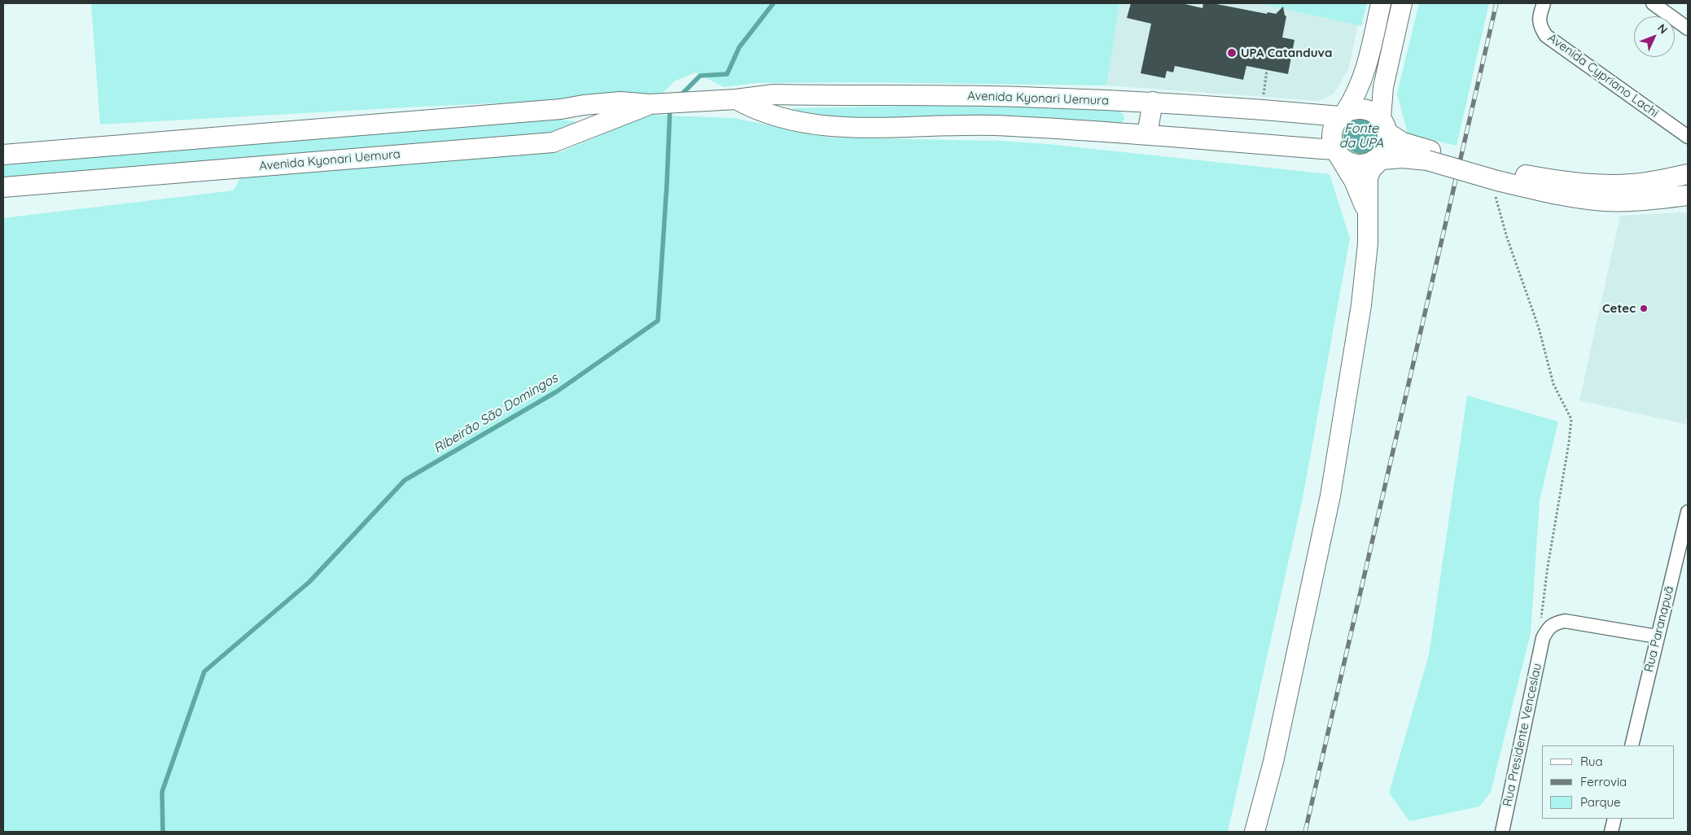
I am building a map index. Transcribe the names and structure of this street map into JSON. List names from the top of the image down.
{
  "streets": {
    "street": [
      "Avenida Cypriano Lachi",
      "Avenida Kyonari Uemura",
      "Rua Paranapuã",
      "Rua Presidente Venceslau"
    ]
  },
  "water": ["Fonte da UPA", "Ribeirão São Domingos"],
  "places": ["UPA Catanduva", "Cetec"],
  "legend": ["Rua", "Ferrovia", "Parque"],
  "north": "top right"
}
